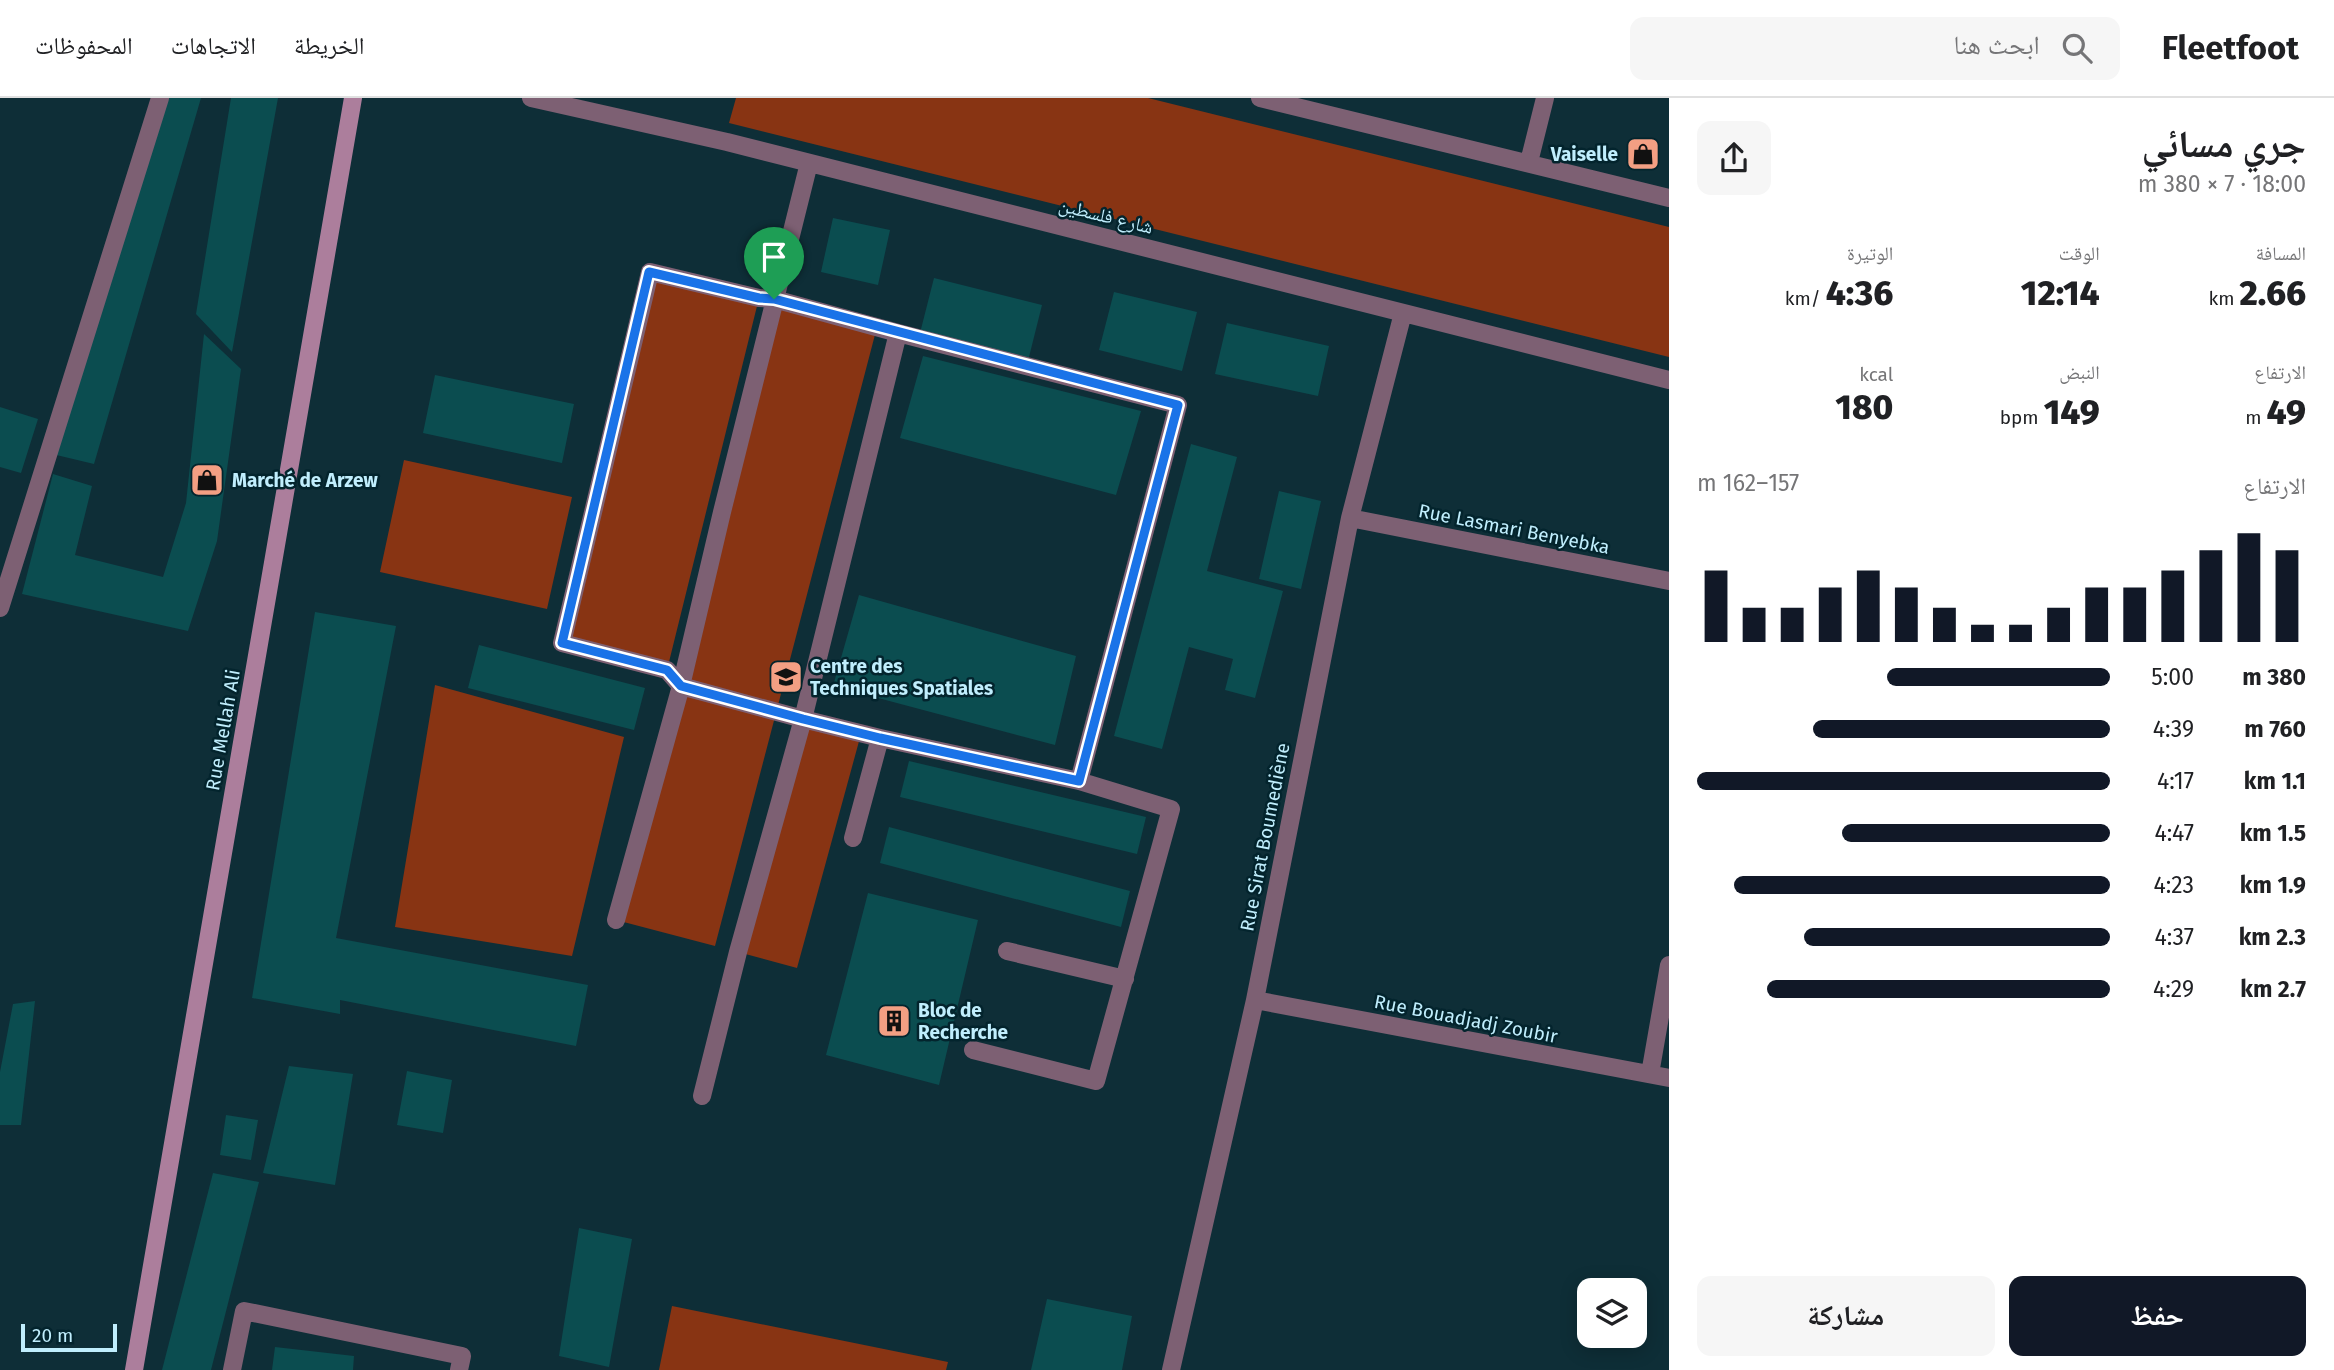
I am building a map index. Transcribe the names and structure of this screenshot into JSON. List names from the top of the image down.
{
  "streets": {
    "main road": ["Rue Mellah Ali"],
    "street": [
      "شارع فلسطين",
      "Rue Lasmari Benyebka",
      "Rue Sirat Boumediène",
      "Rue Bouadjadj Zoubir"
    ]
  },
  "crossings": [
    ["شارع فلسطين", "Rue Sirat Boumediène"],
    ["Rue Lasmari Benyebka", "Rue Sirat Boumediène"],
    ["Rue Sirat Boumediène", "Rue Bouadjadj Zoubir"]
  ],
  "places": {
    "shop": ["Vaiselle", "Marché de Arzew"],
    "school or university": ["Centre des Techniques Spatiales"],
    "building": ["Bloc de Recherche"]
  },
  "scale_bar": "20 m",
  "page": {
    "header": "Fleetfoot",
    "search": "ابحث هنا",
    "nav": ["الخريطة", "الاتجاهات", "المحفوظات"],
    "heading": ["جري مسائي", "18:00 · 7 × 380 m"],
    "stats": [
      ["المسافة", "2.66 km"],
      ["الوقت", "12:14"],
      ["الوتيرة", "4:36 /km"],
      ["الارتفاع", "49 m"],
      ["النبض", "149 bpm"],
      ["kcal", "180"]
    ],
    "chart": ["الارتفاع", "157–162 m"],
    "list": [
      {
        "name": "380 m",
        "note": "5:00"
      },
      {
        "name": "760 m",
        "note": "4:39"
      },
      {
        "name": "1.1 km",
        "note": "4:17"
      },
      {
        "name": "1.5 km",
        "note": "4:47"
      },
      {
        "name": "1.9 km",
        "note": "4:23"
      },
      {
        "name": "2.3 km",
        "note": "4:37"
      },
      {
        "name": "2.7 km",
        "note": "4:29"
      }
    ],
    "buttons": ["حفظ", "مشاركة"],
    "scale": "20 m"
  }
}
